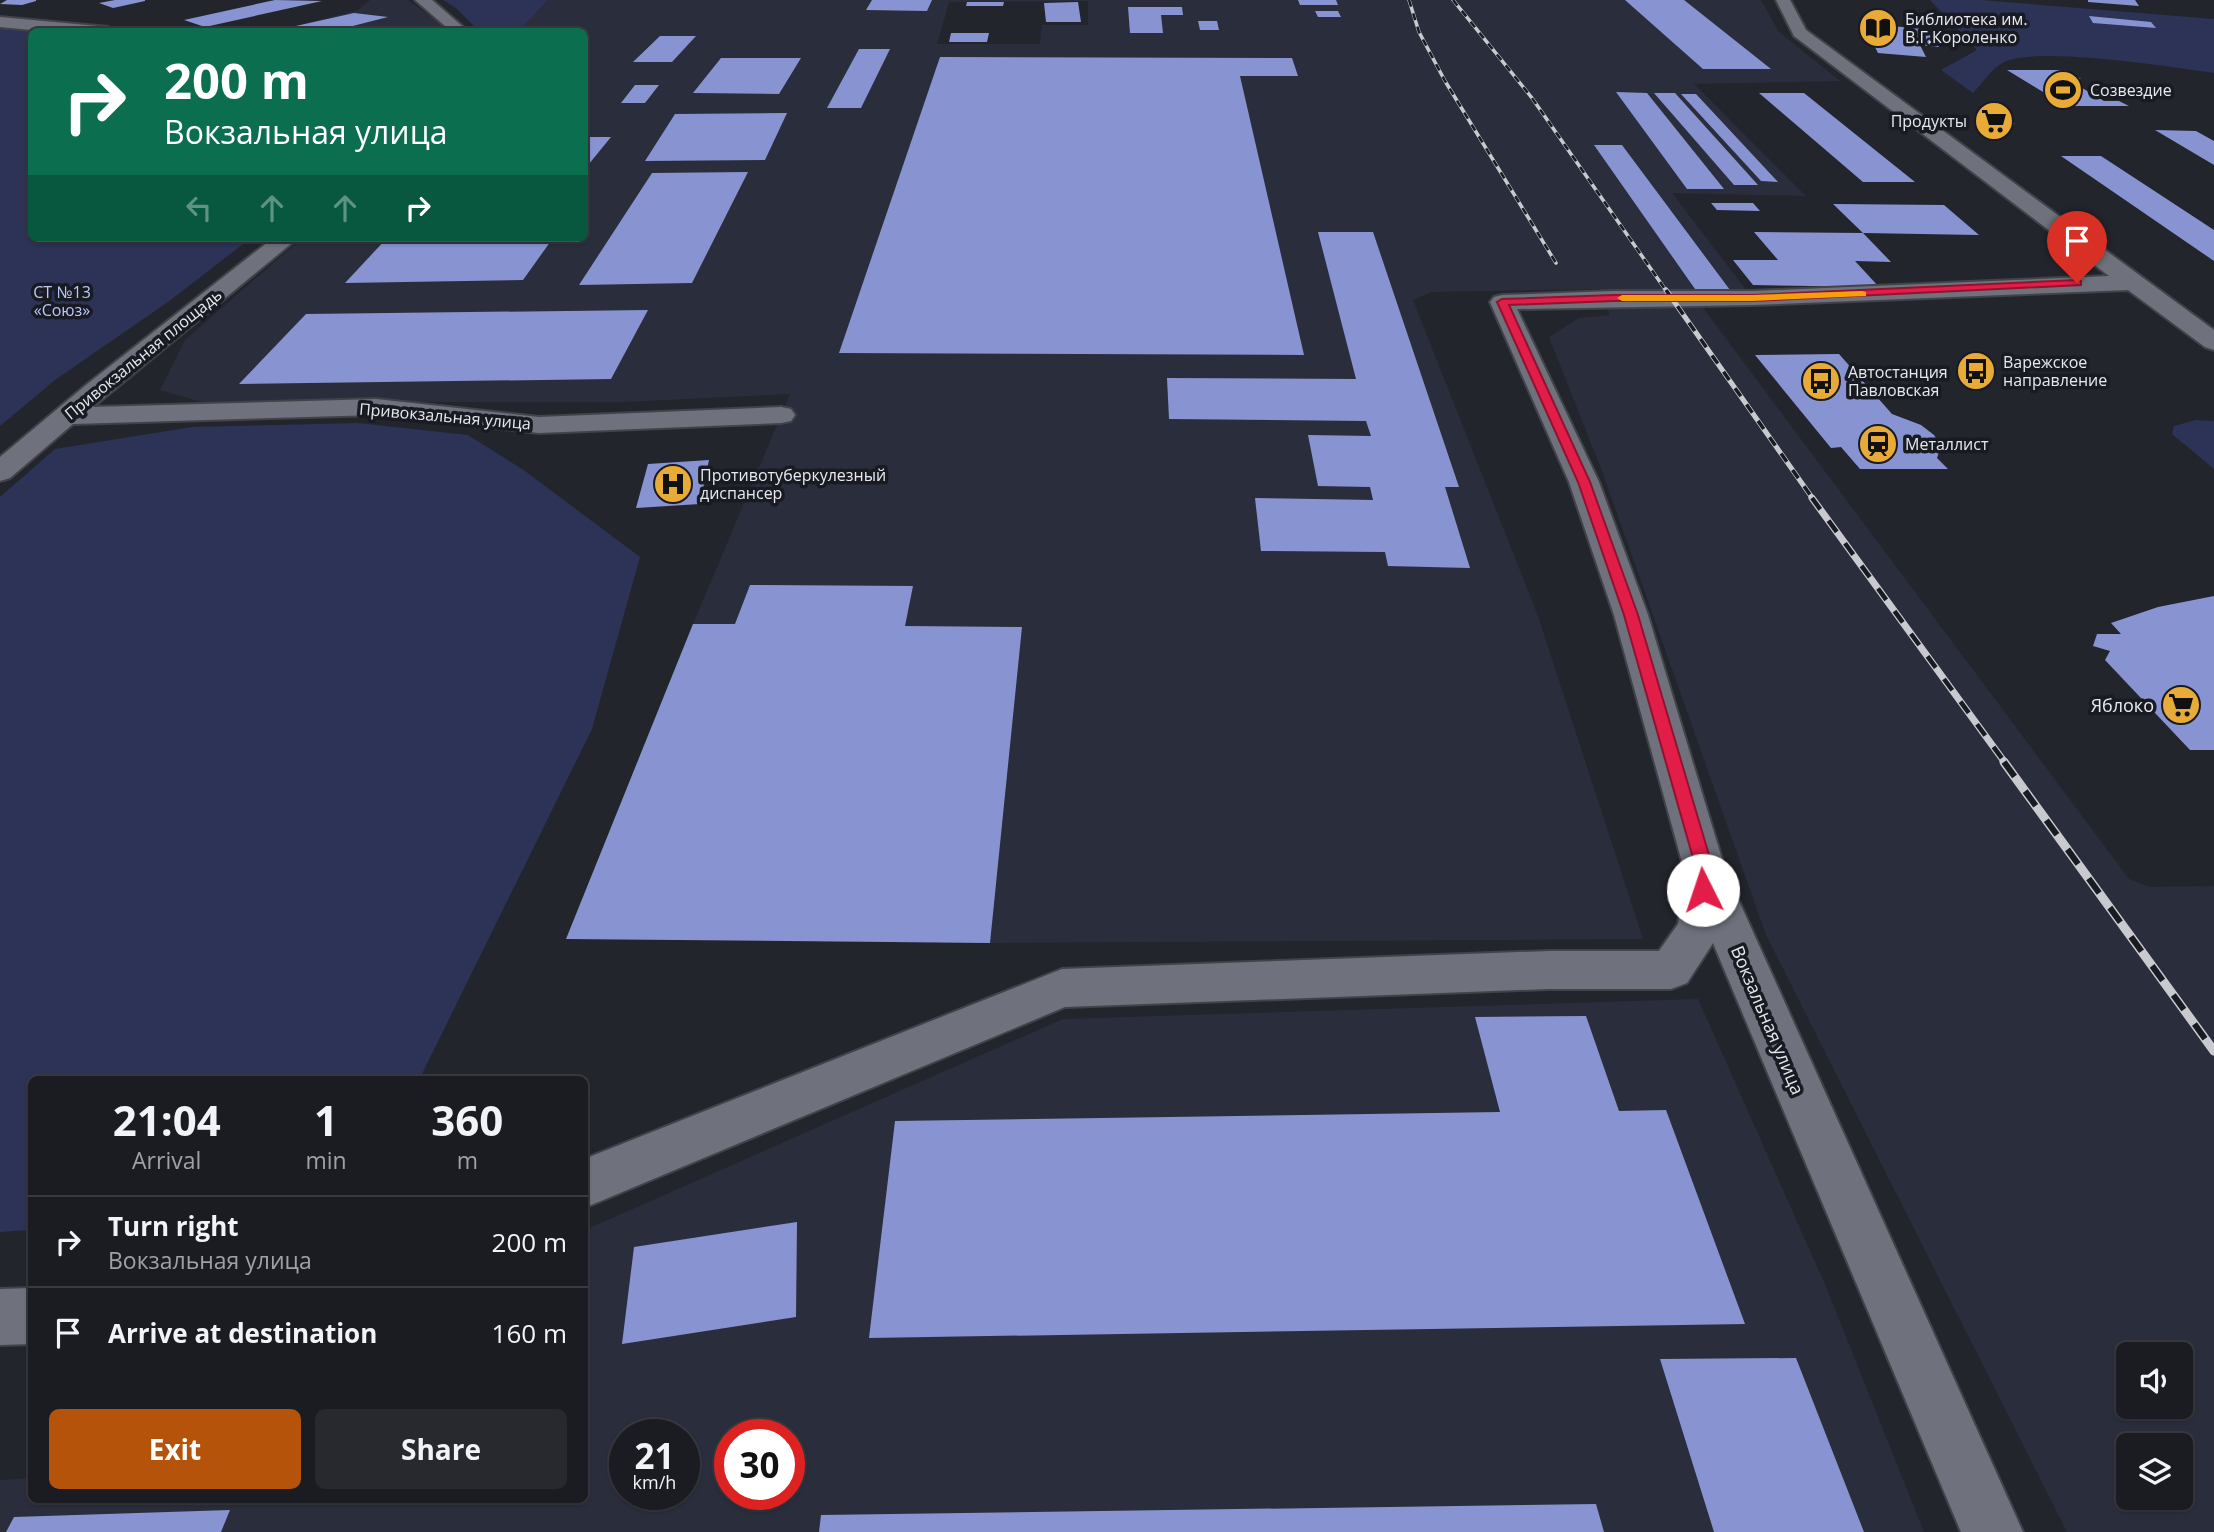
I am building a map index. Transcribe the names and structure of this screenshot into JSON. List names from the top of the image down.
{
  "streets": {
    "street": ["Привокзальная площадь", "Привокзальная улица", "Вокзальная улица"]
  },
  "crossings": [
    ["Привокзальная площадь", "Привокзальная улица"]
  ],
  "parks": ["СТ №13 «Союз»"],
  "places": {
    "library": ["Библиотека им. В.Г.Короленко"],
    "sports": ["Созвездие"],
    "supermarket": ["Продукты", "Яблоко"],
    "bus stop": ["Варежское направление", "Автостанция Павловская"],
    "station": ["Металлист"],
    "hospital": ["Противотуберкулезный диспансер"]
  },
  "page": {
    "turn": ["200 m", "Вокзальная улица"],
    "eta": [
      "21:04",
      "Arrival",
      "1",
      "min",
      "360",
      "m"
    ],
    "list": [
      {
        "name": "Turn right",
        "note": "Вокзальная улица",
        "value": "200 m"
      },
      {
        "name": "Arrive at destination",
        "value": "160 m"
      }
    ],
    "buttons": ["Exit", "Share"],
    "speed": "21 km/h",
    "limit": "30"
  }
}
